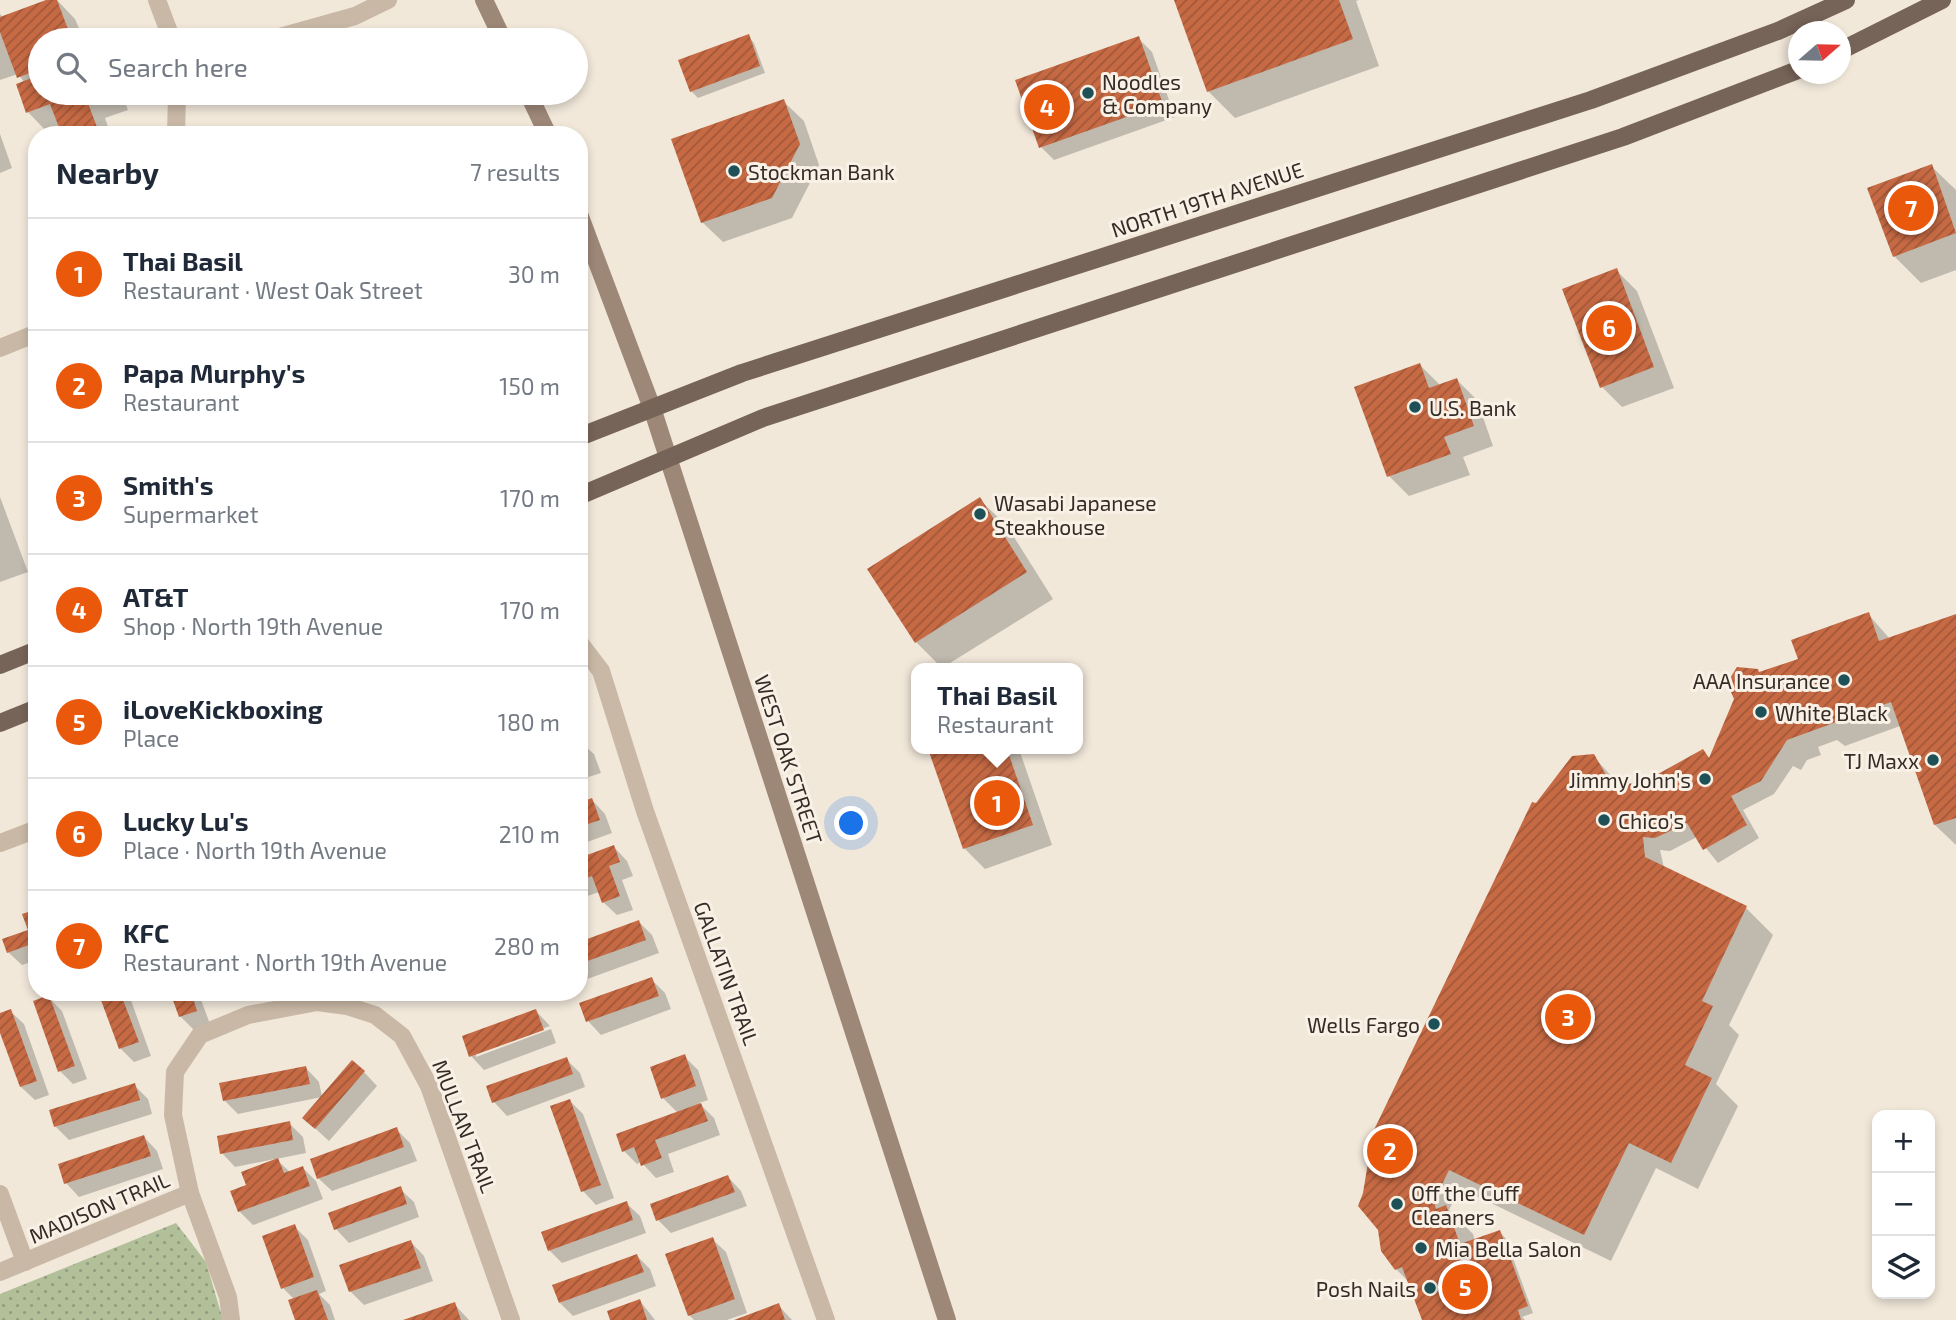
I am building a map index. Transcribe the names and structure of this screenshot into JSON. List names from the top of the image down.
{
  "streets": {
    "main road": ["NORTH 19TH AVENUE", "WEST OAK STREET"],
    "street": ["GALLATIN TRAIL", "MULLAN TRAIL", "MADISON TRAIL"]
  },
  "crossings": [
    ["NORTH 19TH AVENUE", "WEST OAK STREET"],
    ["MULLAN TRAIL", "MADISON TRAIL"]
  ],
  "places": [
    "Noodles & Company",
    "Stockman Bank",
    "U.S. Bank",
    "Wasabi Japanese Steakhouse",
    "AAA Insurance",
    "White Black",
    "TJ Maxx",
    "Jimmy John's",
    "Chico's",
    "Wells Fargo",
    "Off the Cuff Cleaners",
    "Mia Bella Salon",
    "Posh Nails"
  ],
  "north": "right",
  "page": {
    "search": "Search here",
    "pins": [
      "4",
      "7",
      "6",
      "1",
      "3",
      "2",
      "5"
    ],
    "heading": ["Nearby", "7 results"],
    "list": [
      {
        "mark": "1",
        "name": "Thai Basil",
        "note": "Restaurant · West Oak Street",
        "value": "30 m"
      },
      {
        "mark": "2",
        "name": "Papa Murphy's",
        "note": "Restaurant",
        "value": "150 m"
      },
      {
        "mark": "3",
        "name": "Smith's",
        "note": "Supermarket",
        "value": "170 m"
      },
      {
        "mark": "4",
        "name": "AT&T",
        "note": "Shop · North 19th Avenue",
        "value": "170 m"
      },
      {
        "mark": "5",
        "name": "iLoveKickboxing",
        "note": "Place",
        "value": "180 m"
      },
      {
        "mark": "6",
        "name": "Lucky Lu's",
        "note": "Place · North 19th Avenue",
        "value": "210 m"
      },
      {
        "mark": "7",
        "name": "KFC",
        "note": "Restaurant · North 19th Avenue",
        "value": "280 m"
      }
    ],
    "popup": ["Thai Basil", "Restaurant"],
    "map_buttons": ["+", "−"]
  }
}
